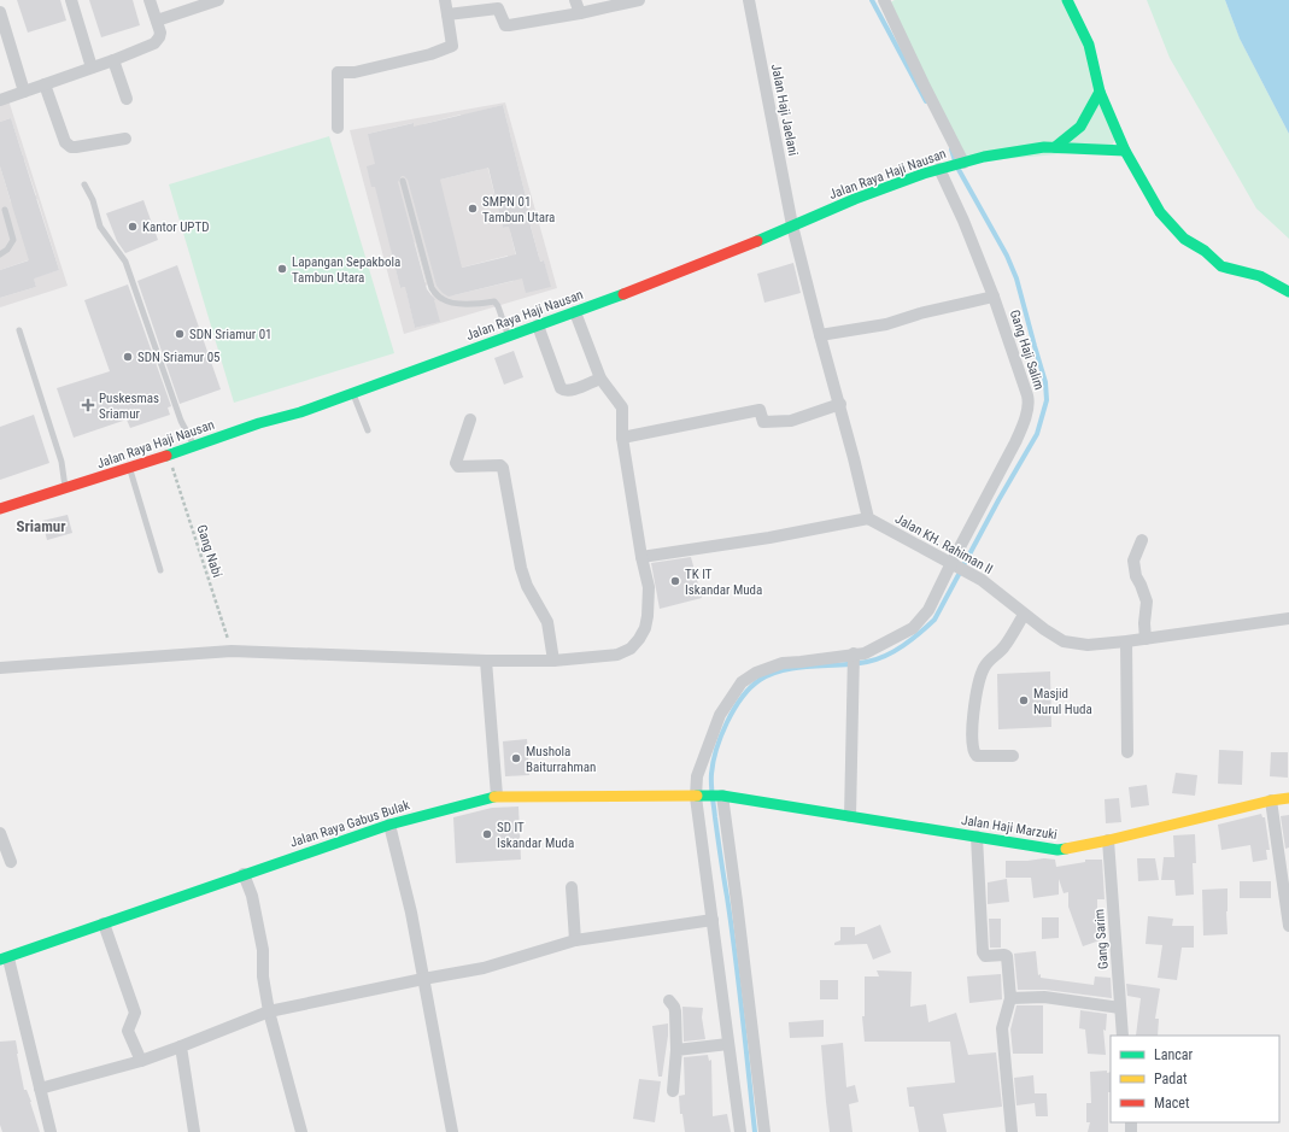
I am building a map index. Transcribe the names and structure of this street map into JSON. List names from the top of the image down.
{
  "streets": {
    "street": [
      "Jalan Haji Jaelani",
      "Jalan Raya Haji Nausan",
      "Gang Haji Salim",
      "Jalan KH. Rahiman II",
      "Jalan Raya Gabus Bulak",
      "Jalan Haji Marzuki",
      "Gang Sarim"
    ],
    "path": ["Gang Nabi"]
  },
  "crossings": [
    ["Jalan Haji Jaelani", "Jalan Raya Haji Nausan"],
    ["Jalan Raya Haji Nausan", "Gang Haji Salim"],
    ["Jalan Raya Haji Nausan", "Gang Nabi"],
    ["Gang Haji Salim", "Jalan KH. Rahiman II"],
    ["Gang Haji Salim", "Jalan Raya Gabus Bulak"],
    ["Jalan Raya Gabus Bulak", "Jalan Haji Marzuki"],
    ["Jalan Haji Marzuki", "Gang Sarim"]
  ],
  "districts": ["Sriamur"],
  "places": {
    "other": [
      "SMPN 01 Tambun Utara",
      "Kantor UPTD",
      "Lapangan Sepakbola Tambun Utara",
      "SDN Sriamur 01",
      "SDN Sriamur 05",
      "TK IT Iskandar Muda",
      "Masjid Nurul Huda",
      "Mushola Baiturrahman",
      "SD IT Iskandar Muda"
    ],
    "health": ["Puskesmas Sriamur"]
  },
  "legend": ["Lancar", "Padat", "Macet"]
}
